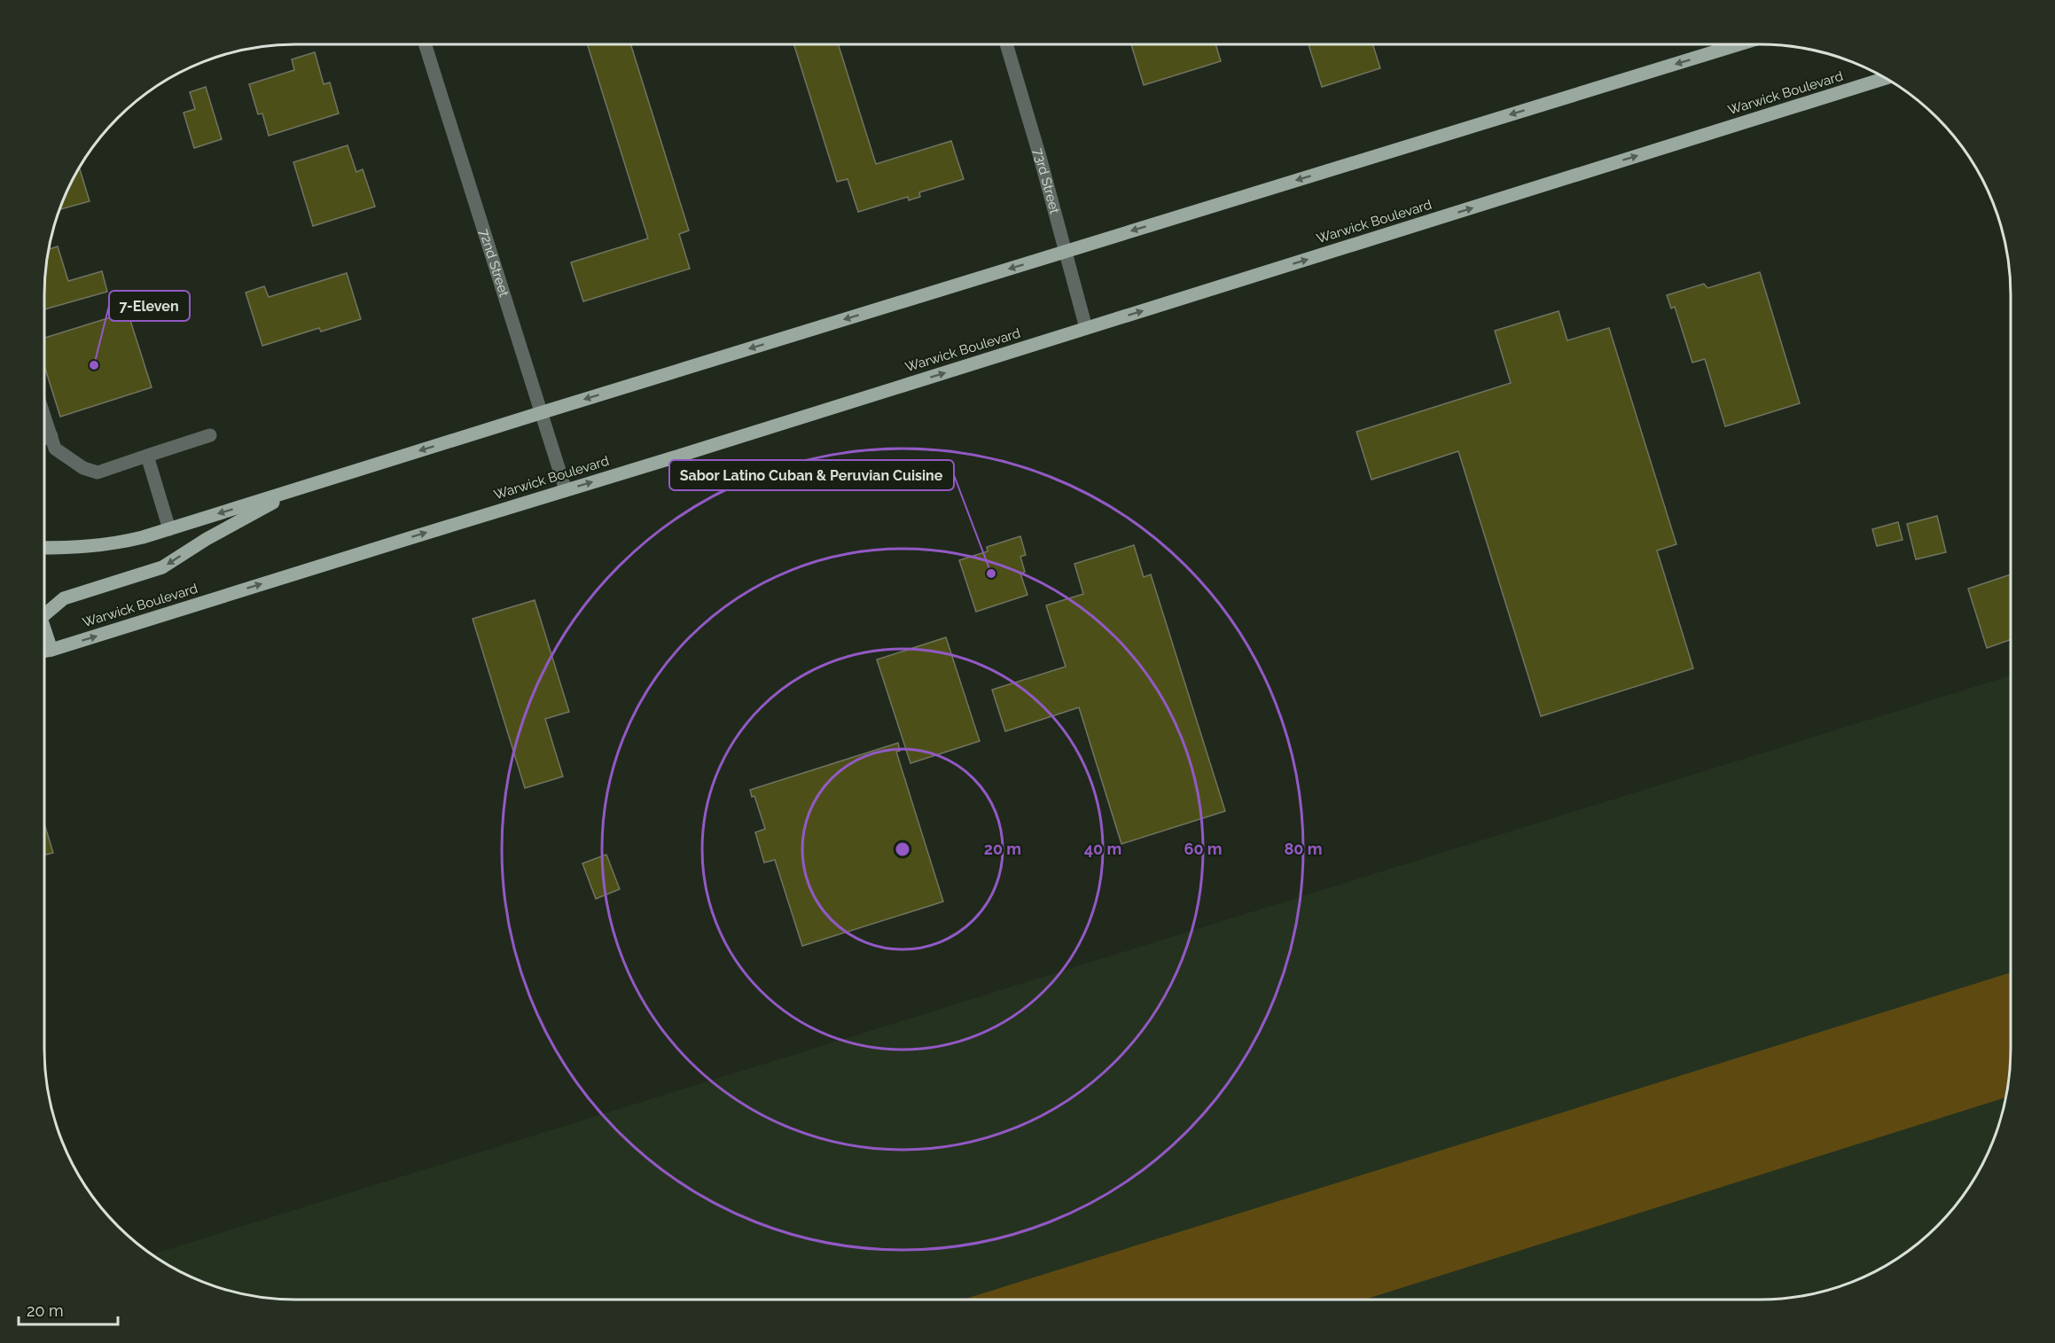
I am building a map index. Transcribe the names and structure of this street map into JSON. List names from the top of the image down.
{
  "streets": {
    "main road": ["Warwick Boulevard"],
    "street": ["73rd Street", "72nd Street"]
  },
  "crossings": [
    ["Warwick Boulevard", "73rd Street"],
    ["Warwick Boulevard", "72nd Street"]
  ],
  "places": ["7-Eleven", "Sabor Latino Cuban & Peruvian Cuisine"],
  "scale_bar": "20 m",
  "rings": [
    "20 m",
    "40 m",
    "60 m",
    "80 m"
  ]
}
